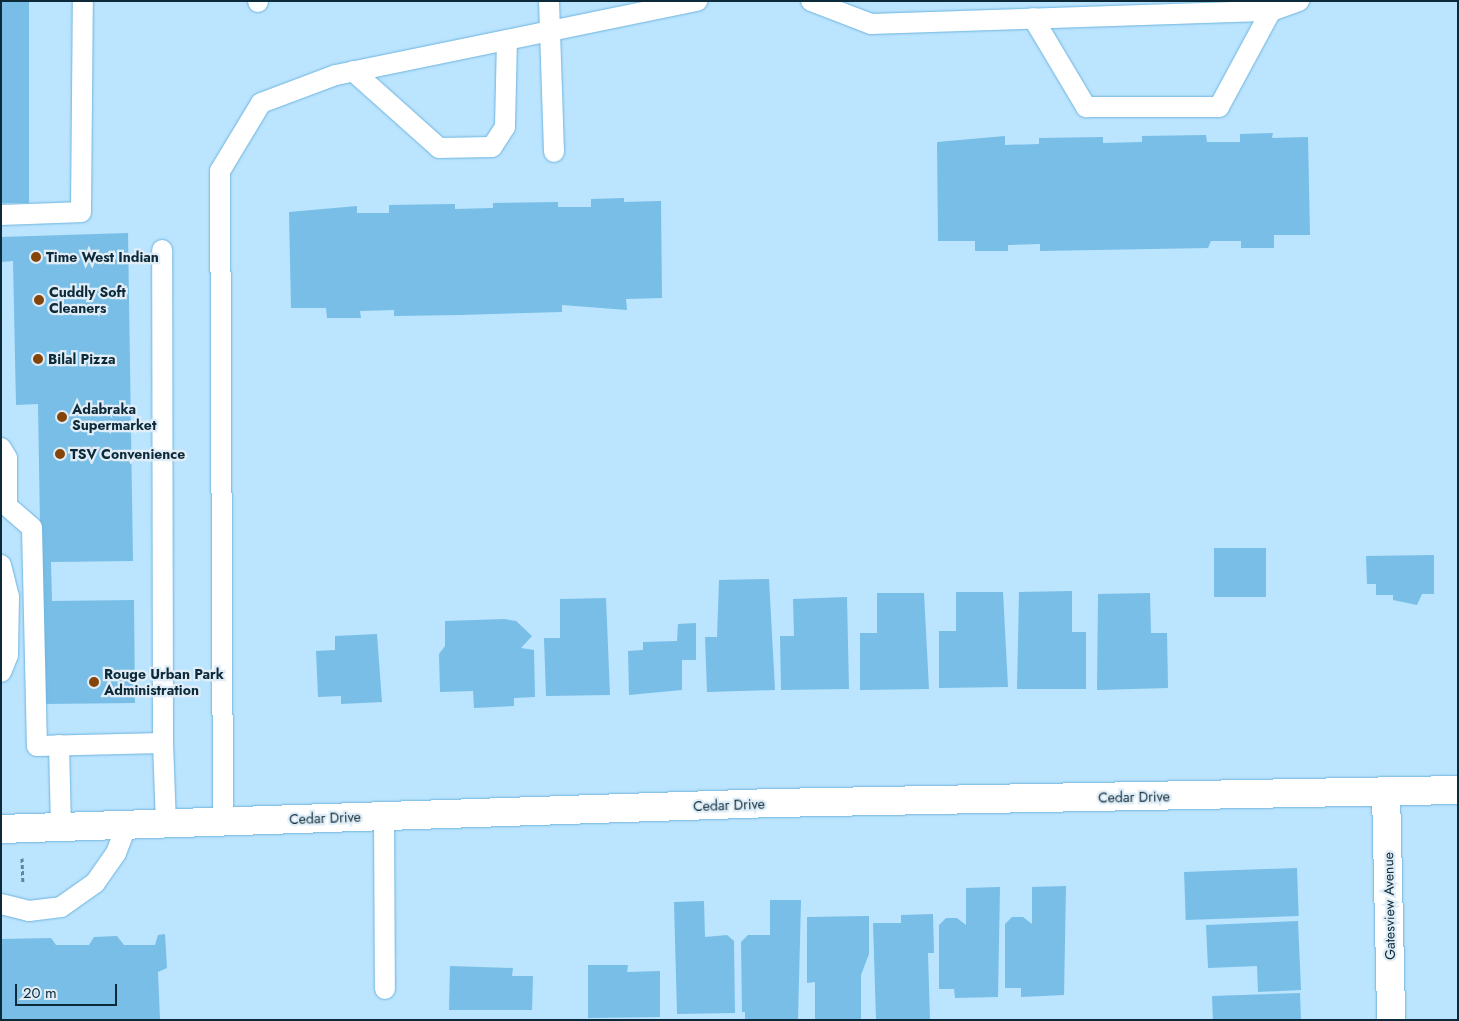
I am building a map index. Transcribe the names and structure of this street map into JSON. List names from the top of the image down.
{
  "streets": {
    "street": ["Cedar Drive", "Gatesview Avenue"]
  },
  "crossings": [
    ["Cedar Drive", "Gatesview Avenue"]
  ],
  "places": [
    "Time West Indian",
    "Cuddly Soft Cleaners",
    "Bilal Pizza",
    "Adabraka Supermarket",
    "TSV Convenience",
    "Rouge Urban Park Administration"
  ],
  "scale_bar": "20 m"
}
